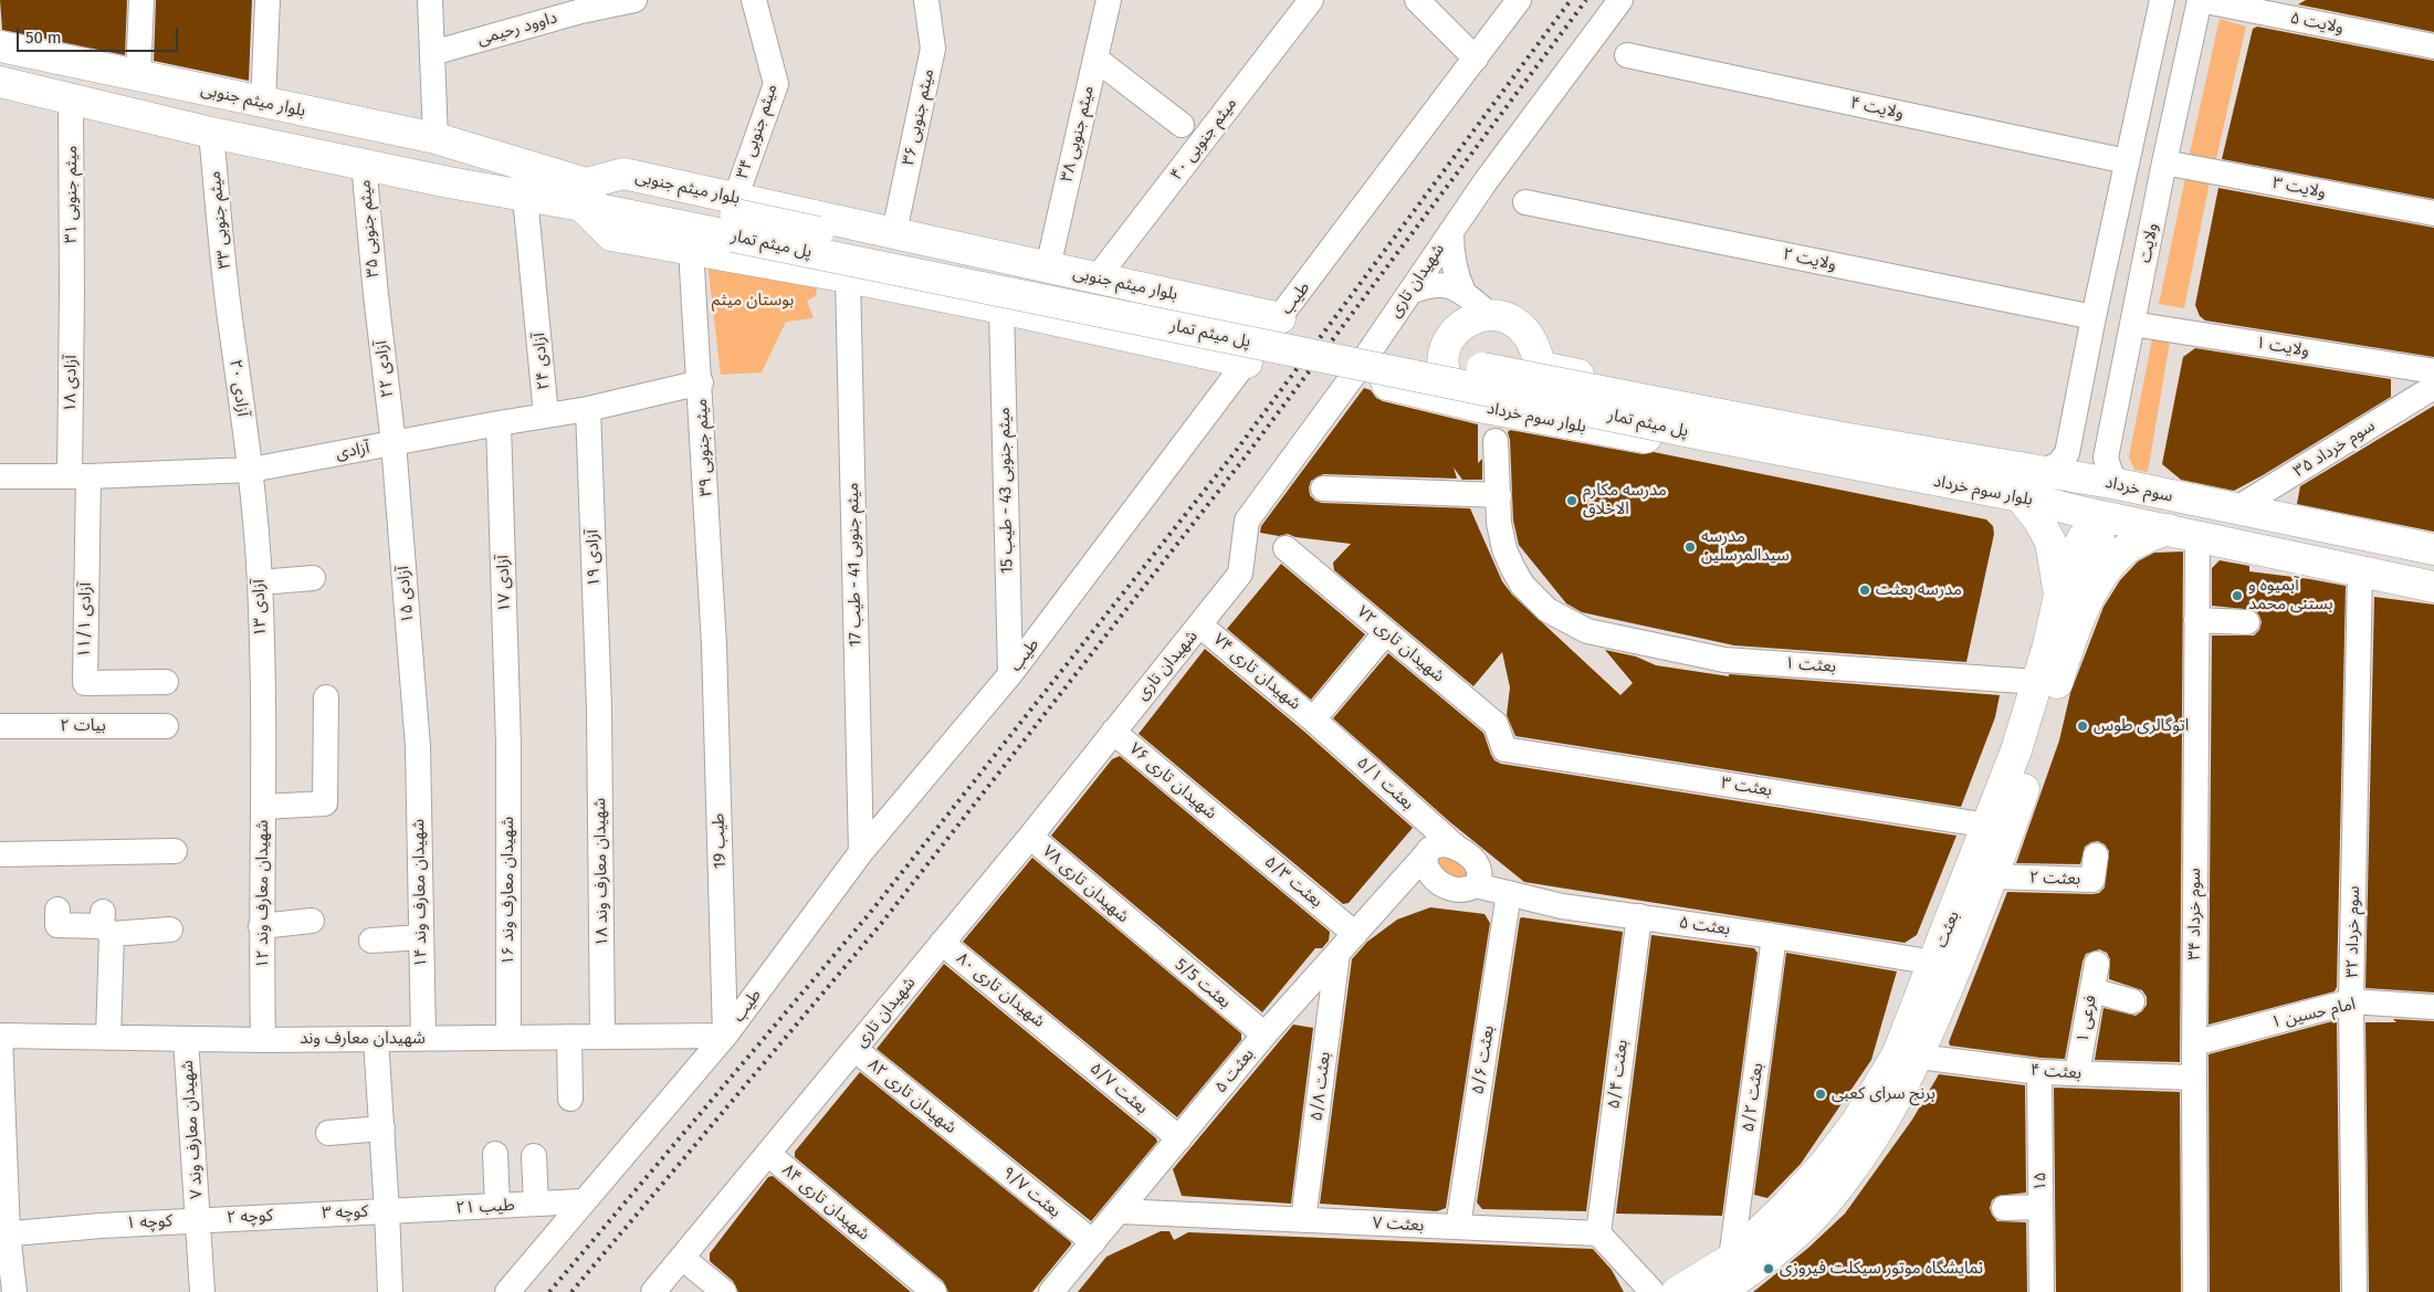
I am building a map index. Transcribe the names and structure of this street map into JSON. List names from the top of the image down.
{
  "streets": {
    "main road": [
      "بلوار میثم جنوبی",
      "پل میثم تمار",
      "بلوار سوم خرداد",
      "سوم خرداد",
      "بعثت"
    ],
    "street": [
      "ولایت ۵",
      "داوود رحیمی",
      "ولایت ۴",
      "میثم جنوبی ۳۶",
      "میثم جنوبی ۳۴",
      "میثم جنوبی ۳۸",
      "میثم جنوبی ۴۰",
      "ولایت ۳",
      "میثم جنوبی ۳۱",
      "میثم جنوبی ۳۳",
      "میثم جنوبی ۳۵",
      "ولایت",
      "ولایت ۲",
      "شهیدان تاری",
      "طیب",
      "ولایت ۱",
      "آزادی ۲۴",
      "آزادی ۲۲",
      "آزادی ۱۸",
      "آزادی ۲۰",
      "میثم جنوبی ۳۹",
      "سوم خرداد ۳۵",
      "آزادی",
      "میثم جنوبی 43 - طیب 15",
      "آزادی ۱۹",
      "میثم جنوبی 41 - طیب 17",
      "آزادی ۱۷",
      "آزادی ۱۵",
      "آزادی ۱۳",
      "آزادی ۱۱/۱",
      "شهیدان تاری ۷۲",
      "بعثت ۱",
      "شهیدان تاری ۷۴",
      "بیات ۲",
      "شهیدان تاری ۷۶",
      "بعثت ۵/۱",
      "بعثت ۳",
      "طیب 19",
      "شهیدان معارف وند ۱۸",
      "بعثت ۲",
      "بعثت ۵/۳",
      "شهیدان تاری ۷۸",
      "شهیدان معارف وند ۱۶",
      "شهیدان معارف وند ۱۴",
      "شهیدان معارف وند ۱۲",
      "سوم خرداد ۳۴",
      "بعثت ۵",
      "سوم خرداد ۳۲",
      "بعثت 5/5",
      "شهیدان تاری ۸۰",
      "امام حسین ۱",
      "فرعی ۱",
      "شهیدان معارف وند",
      "بعثت ۵/۶",
      "بعثت ۴",
      "بعثت ۵/۴",
      "بعثت ۵/۸",
      "بعثت ۵/۷",
      "شهیدان تاری ۸۲",
      "بعثت ۵/۲",
      "شهیدان معارف وند ۷",
      "۱۵",
      "بعثت ۹/۷",
      "شهیدان تاری ۸۴",
      "طیب ۲‍۱",
      "کوچه ۳",
      "کوچه ۲",
      "کوچه ۱",
      "بعثت ۷"
    ]
  },
  "crossings": [
    ["ولایت ۵", "ولایت"],
    ["بلوار میثم جنوبی", "میثم جنوبی ۳۶"],
    ["بلوار میثم جنوبی", "میثم جنوبی ۳۴"],
    ["بلوار میثم جنوبی", "میثم جنوبی ۳۸"],
    ["بلوار میثم جنوبی", "میثم جنوبی ۴۰"],
    ["بلوار میثم جنوبی", "پل میثم تمار"],
    ["بلوار میثم جنوبی", "طیب"],
    ["بلوار میثم جنوبی", "میثم جنوبی ۳۹"],
    ["بلوار میثم جنوبی", "میثم جنوبی 43 - طیب 15"],
    ["بلوار میثم جنوبی", "میثم جنوبی 41 - طیب 17"],
    ["میثم جنوبی ۳۴", "پل میثم تمار"],
    ["ولایت ۳", "ولایت"],
    ["میثم جنوبی ۳۱", "آزادی ۱۸"],
    ["میثم جنوبی ۳۳", "آزادی ۲۰"],
    ["میثم جنوبی ۳۵", "آزادی ۲۲"],
    ["ولایت", "ولایت ۱"],
    ["پل میثم تمار", "بلوار سوم خرداد"],
    ["پل میثم تمار", "سوم خرداد"],
    ["شهیدان تاری", "بلوار سوم خرداد"],
    ["شهیدان تاری", "شهیدان تاری ۷۴"],
    ["شهیدان تاری", "شهیدان تاری ۷۶"],
    ["شهیدان تاری", "شهیدان تاری ۷۸"],
    ["شهیدان تاری", "شهیدان تاری ۸۰"],
    ["شهیدان تاری", "شهیدان تاری ۸۲"],
    ["شهیدان تاری", "شهیدان تاری ۸۴"],
    ["طیب", "میثم جنوبی 43 - طیب 15"],
    ["طیب", "میثم جنوبی 41 - طیب 17"],
    ["طیب", "طیب 19"],
    ["طیب", "شهیدان معارف وند"],
    ["طیب", "طیب ۲‍۱"],
    ["آزادی ۲۴", "آزادی"],
    ["آزادی ۲۲", "آزادی"],
    ["آزادی ۲۲", "آزادی ۱۵"],
    ["آزادی ۱۸", "آزادی"],
    ["آزادی ۱۸", "آزادی ۱۱/۱"],
    ["آزادی ۲۰", "آزادی"],
    ["آزادی ۲۰", "آزادی ۱۳"],
    ["بلوار سوم خرداد", "سوم خرداد"],
    ["بلوار سوم خرداد", "بعثت"],
    ["میثم جنوبی ۳۹", "آزادی"],
    ["میثم جنوبی ۳۹", "طیب 19"],
    ["سوم خرداد ۳۵", "سوم خرداد"],
    ["آزادی", "آزادی ۱۹"],
    ["آزادی", "آزادی ۱۷"],
    ["آزادی", "آزادی ۱۵"],
    ["آزادی", "آزادی ۱۳"],
    ["آزادی", "آزادی ۱۱/۱"],
    ["سوم خرداد", "سوم خرداد ۳۴"],
    ["سوم خرداد", "بعثت"],
    ["سوم خرداد", "سوم خرداد ۳۲"],
    ["آزادی ۱۹", "شهیدان معارف وند ۱۸"],
    ["آزادی ۱۷", "شهیدان معارف وند ۱۶"],
    ["آزادی ۱۵", "شهیدان معارف وند ۱۴"],
    ["آزادی ۱۳", "شهیدان معارف وند ۱۲"],
    ["شهیدان تاری ۷۲", "بعثت ۳"],
    ["بعثت ۱", "بعثت"],
    ["شهیدان تاری ۷۴", "بعثت ۵/۱"],
    ["شهیدان تاری ۷۶", "بعثت ۵/۳"],
    ["بعثت ۵/۱", "بعثت ۵"],
    ["بعثت ۳", "بعثت"],
    ["طیب 19", "شهیدان معارف وند"],
    ["شهیدان معارف وند ۱۸", "شهیدان معارف وند"],
    ["بعثت ۲", "بعثت"],
    ["بعثت ۵/۳", "بعثت ۵"],
    ["شهیدان تاری ۷۸", "بعثت 5/5"],
    ["شهیدان معارف وند ۱۶", "شهیدان معارف وند"],
    ["شهیدان معارف وند ۱۴", "شهیدان معارف وند"],
    ["شهیدان معارف وند ۱۲", "شهیدان معارف وند"],
    ["سوم خرداد ۳۴", "بعثت"],
    ["سوم خرداد ۳۴", "امام حسین ۱"],
    ["سوم خرداد ۳۴", "بعثت ۴"],
    ["بعثت ۵", "بعثت"],
    ["بعثت ۵", "بعثت 5/5"],
    ["بعثت ۵", "بعثت ۵/۶"],
    ["بعثت ۵", "بعثت ۵/۴"],
    ["بعثت ۵", "بعثت ۵/۸"],
    ["بعثت ۵", "بعثت ۵/۷"],
    ["بعثت ۵", "بعثت ۵/۲"],
    ["بعثت ۵", "بعثت ۹/۷"],
    ["بعثت ۵", "بعثت ۷"],
    ["بعثت", "بعثت ۴"],
    ["بعثت", "بعثت ۵/۲"],
    ["سوم خرداد ۳۲", "امام حسین ۱"],
    ["شهیدان تاری ۸۰", "بعثت ۵/۷"],
    ["فرعی ۱", "بعثت ۴"],
    ["شهیدان معارف وند", "شهیدان معارف وند ۷"],
    ["بعثت ۵/۶", "بعثت ۷"],
    ["بعثت ۴", "۱۵"],
    ["بعثت ۵/۴", "بعثت ۷"],
    ["بعثت ۵/۸", "بعثت ۷"],
    ["شهیدان تاری ۸۲", "بعثت ۹/۷"],
    ["شهیدان معارف وند ۷", "کوچه ۲"],
    ["شهیدان معارف وند ۷", "کوچه ۱"],
    ["طیب ۲‍۱", "کوچه ۳"],
    ["کوچه ۳", "کوچه ۲"],
    ["کوچه ۲", "کوچه ۱"]
  ],
  "parks": ["بوستان میثم"],
  "places": [
    "مدرسه مکارم الاخلاق",
    "مدرسه سیدالمرسلین",
    "مدرسه بعثت",
    "آبمیوه و بستنی محمد",
    "اتوگالری طوس",
    "برنج سرای کعبی",
    "نمایشگاه موتور سیکلت فیروزی"
  ],
  "scale_bar": "50 m"
}
